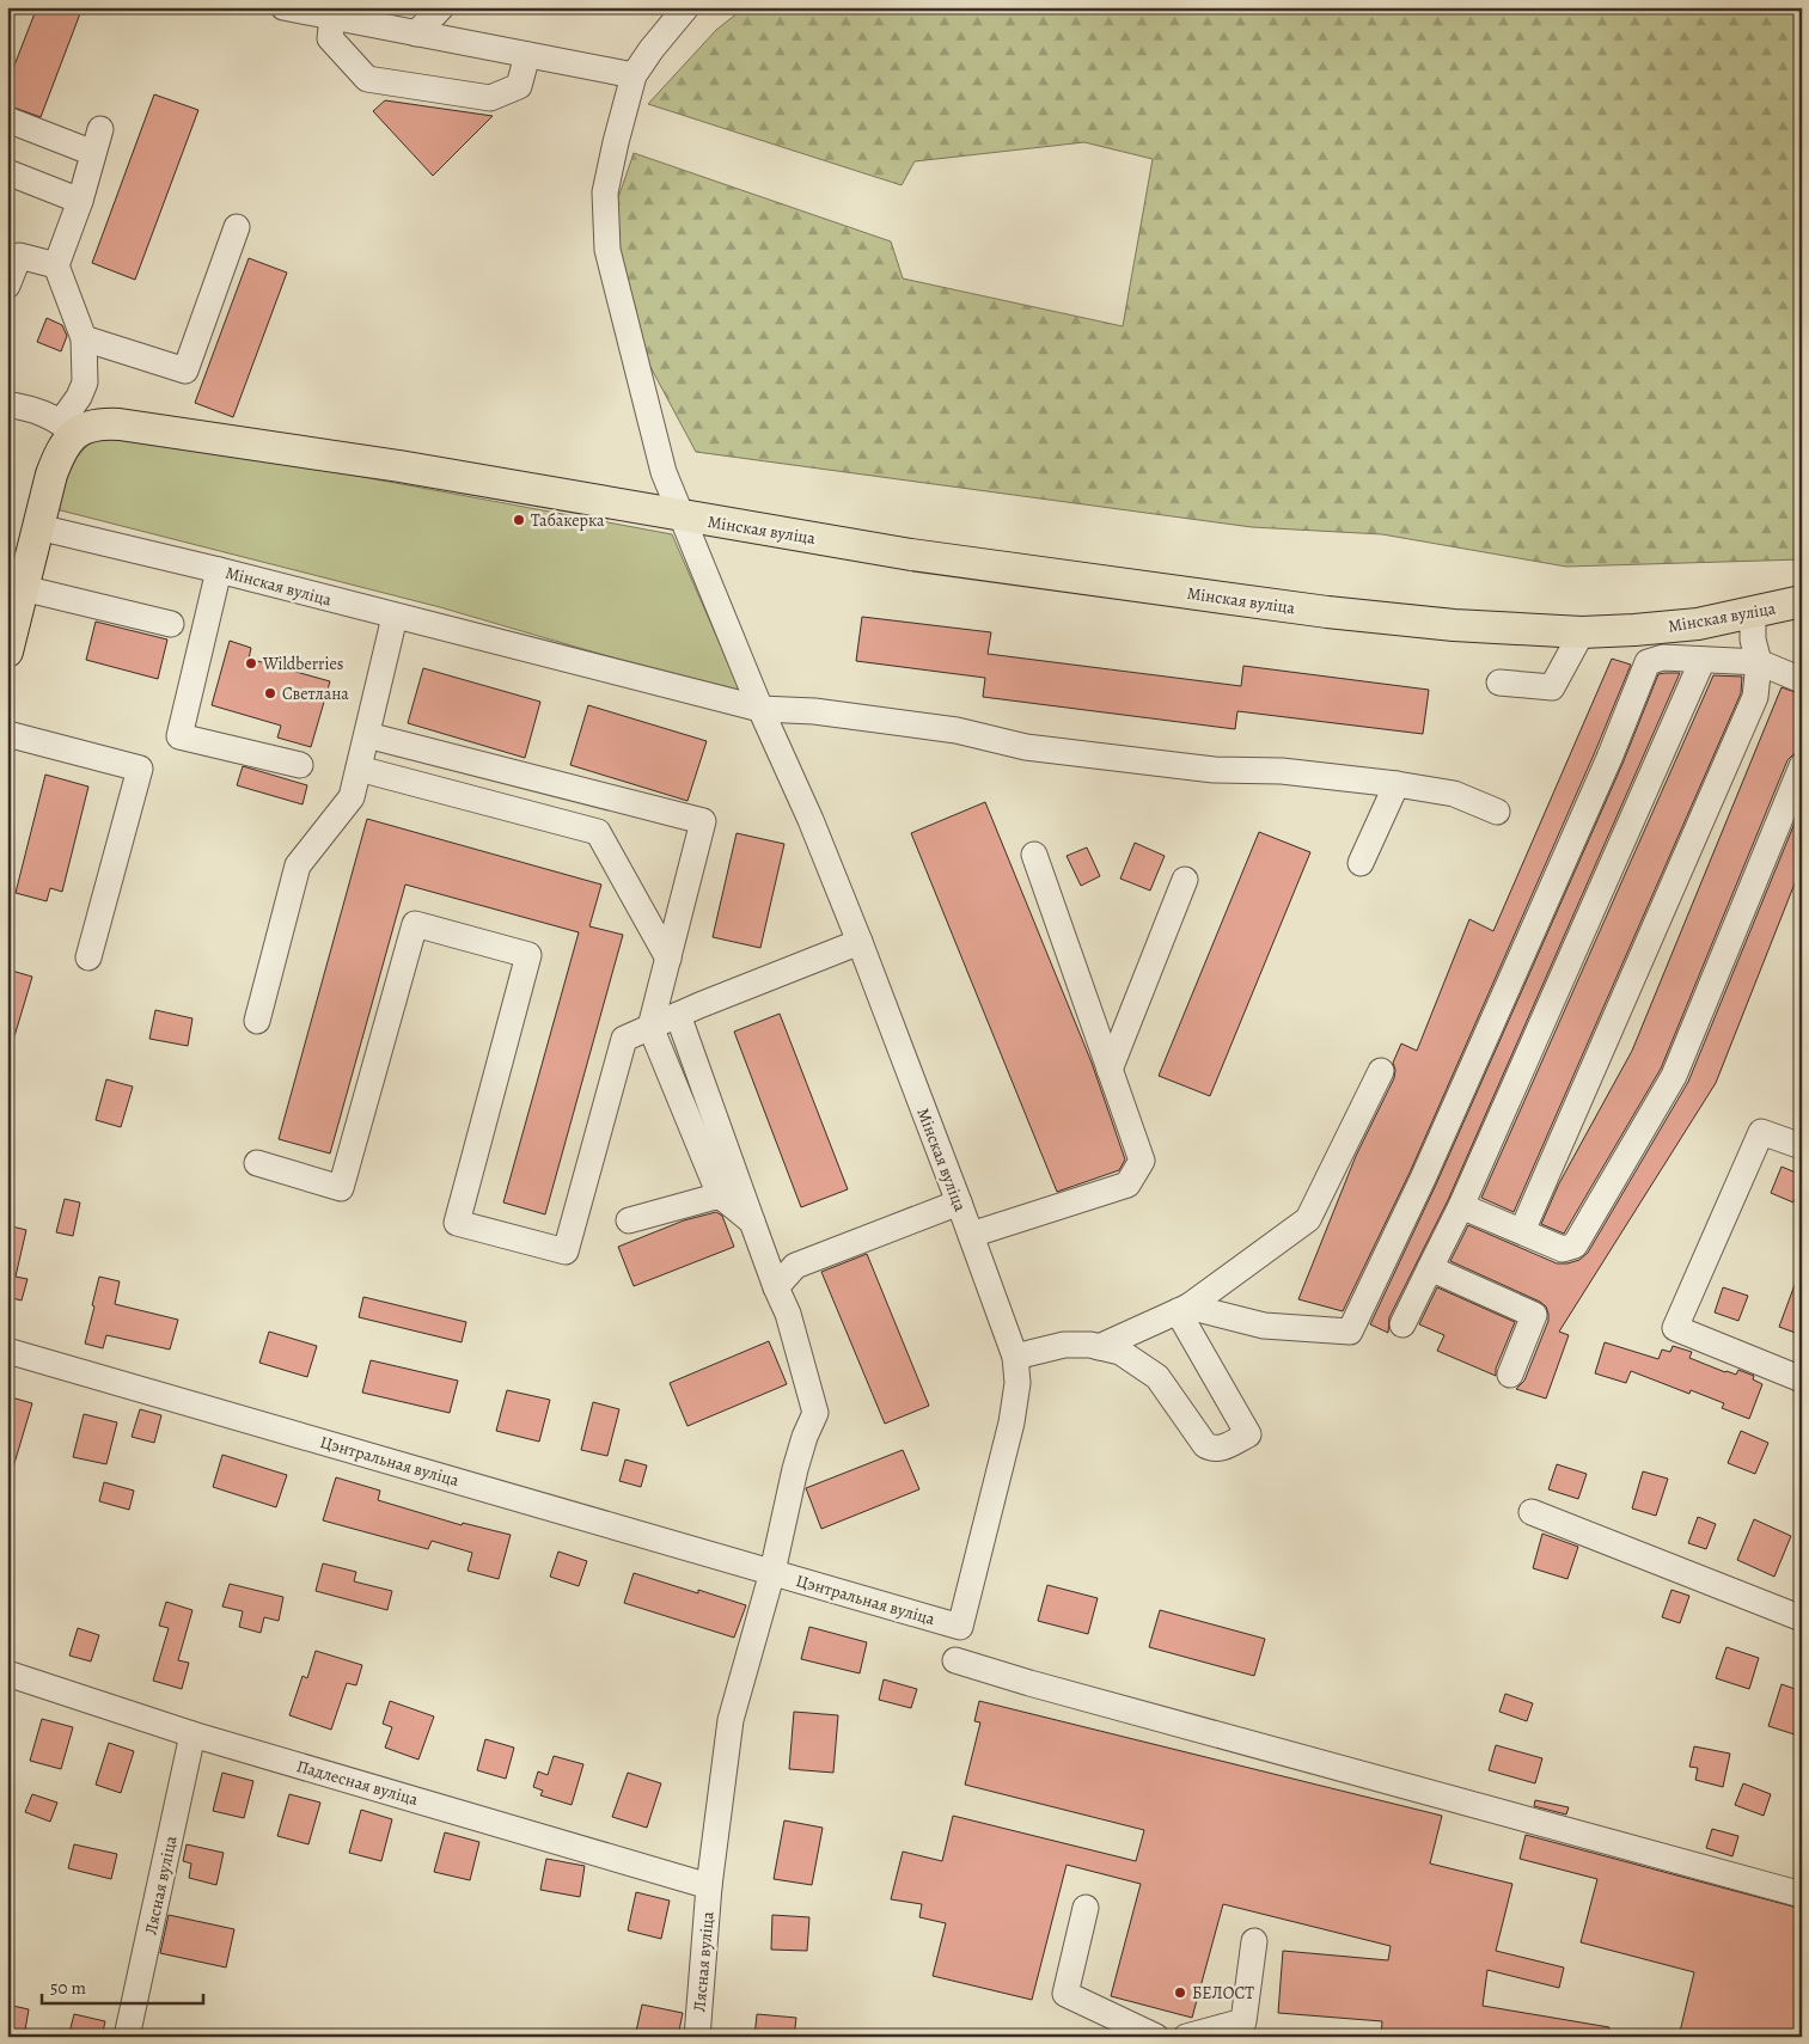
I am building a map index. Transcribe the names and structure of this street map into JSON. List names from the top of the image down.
{
  "streets": {
    "main road": ["Мінская вуліца"],
    "street": ["Цэнтральная вуліца", "Падлесная вуліца", "Лясная вуліца"]
  },
  "crossings": [
    ["Мінская вуліца", "Цэнтральная вуліца"],
    ["Падлесная вуліца", "Лясная вуліца"]
  ],
  "places": [
    "Табакерка",
    "Wildberries",
    "Светлана",
    "БЕЛОСТ"
  ],
  "scale_bar": "50 m"
}
